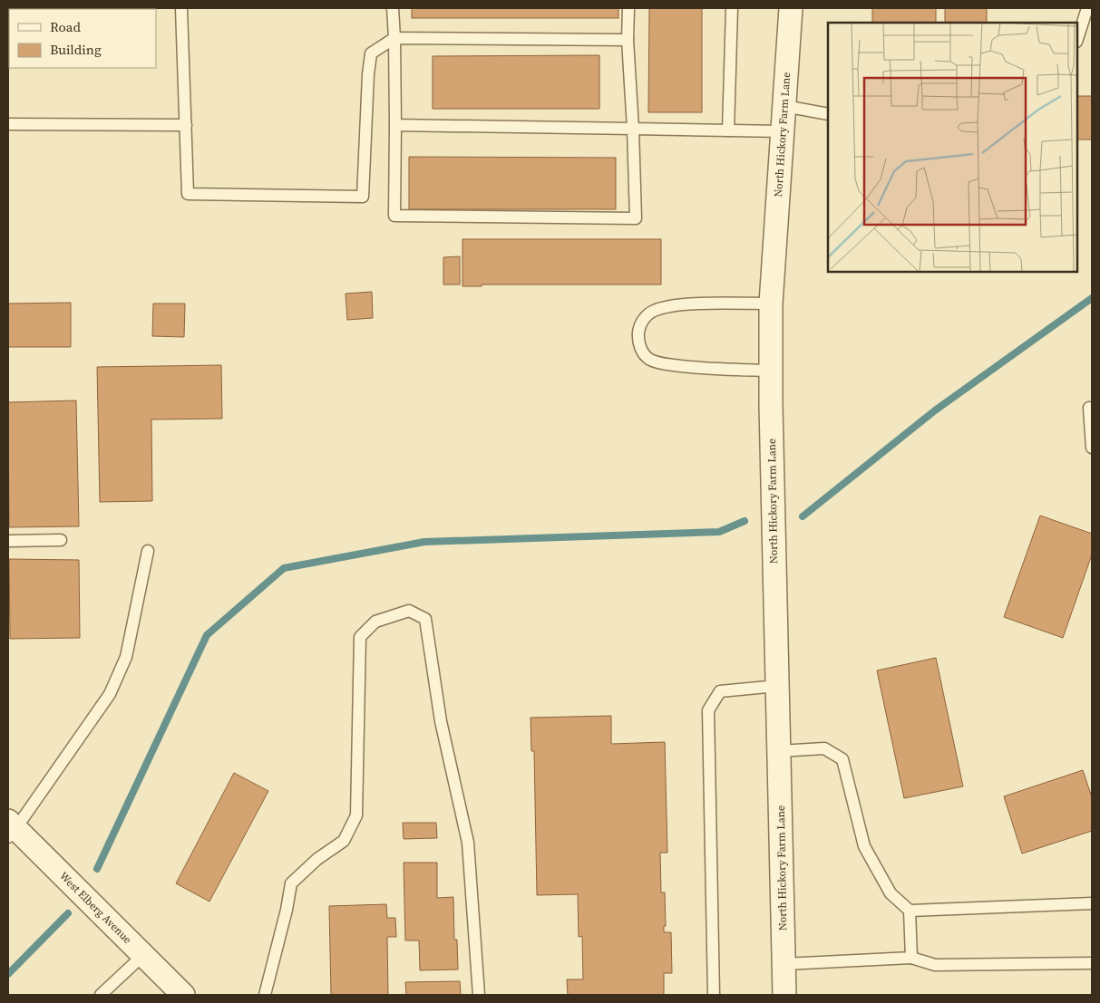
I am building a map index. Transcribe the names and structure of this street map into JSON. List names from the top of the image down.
{
  "streets": {
    "street": ["North Hickory Farm Lane", "West Elberg Avenue"]
  },
  "legend": ["Road", "Building"]
}
